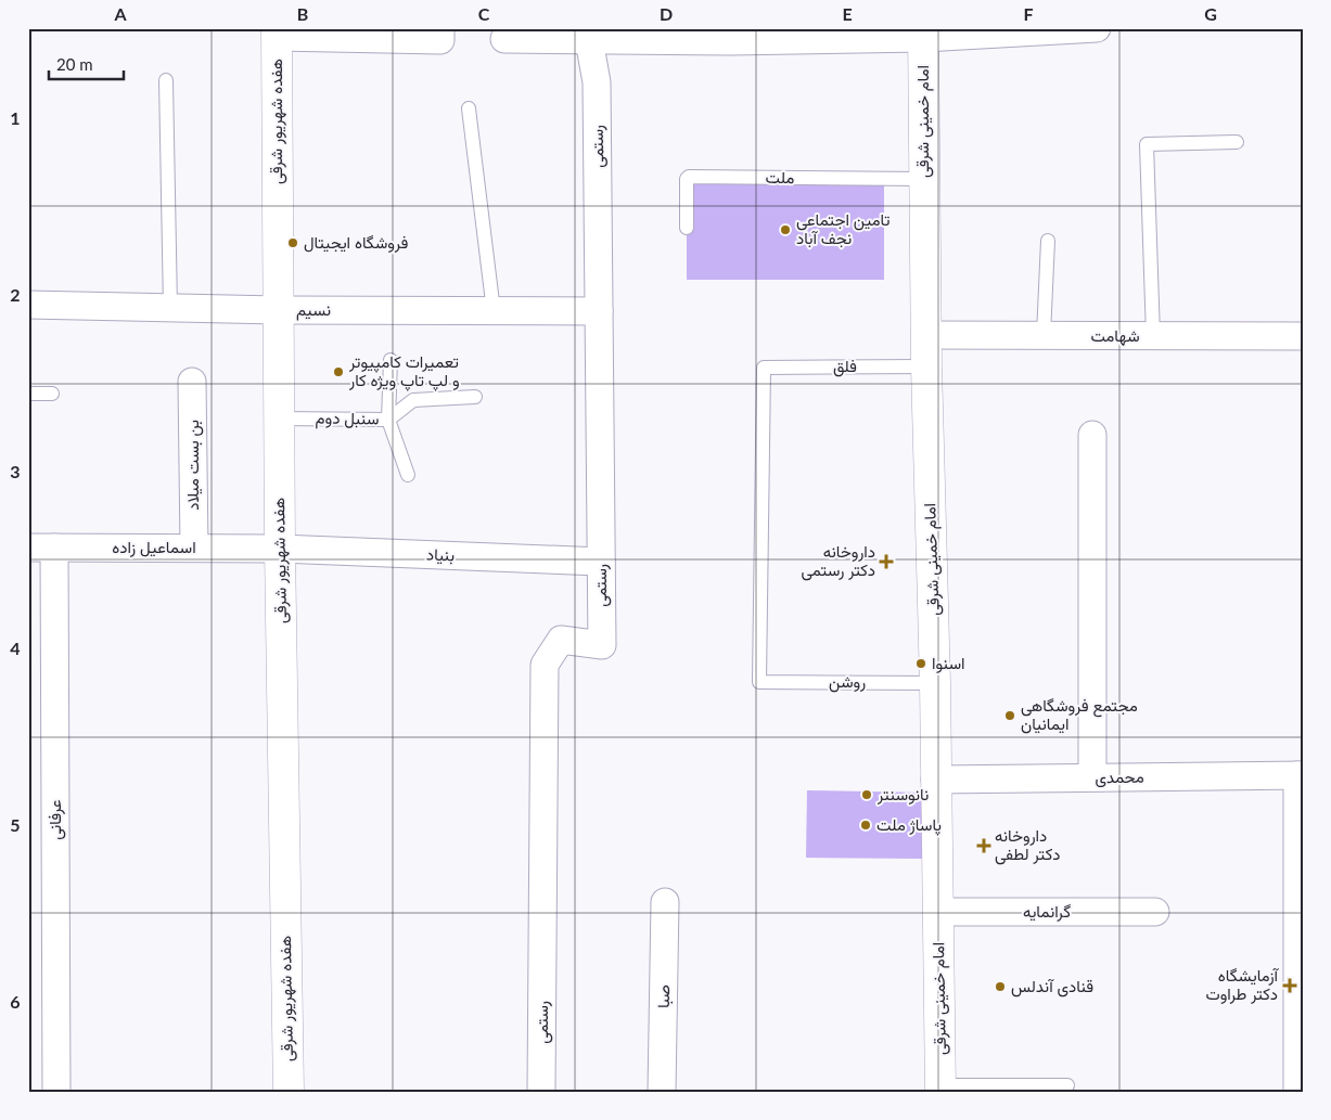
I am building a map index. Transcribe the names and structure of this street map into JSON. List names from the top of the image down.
{
  "streets": {
    "street": [
      "هفده شهریور شرقی",
      "امام خمینی شرقی",
      "رستمی",
      "نسیم",
      "شهامت",
      "بن بست میلاد",
      "اسماعیل زاده",
      "بنیاد",
      "محمدی",
      "عرفانی",
      "گرانمایه",
      "صبا"
    ],
    "lane": [
      "ملت",
      "فلق",
      "سنبل دوم",
      "روشن"
    ]
  },
  "crossings": [
    ["هفده شهریور شرقی", "نسیم"],
    ["هفده شهریور شرقی", "سنبل دوم"],
    ["هفده شهریور شرقی", "اسماعیل زاده"],
    ["هفده شهریور شرقی", "بنیاد"],
    ["امام خمینی شرقی", "ملت"],
    ["امام خمینی شرقی", "شهامت"],
    ["امام خمینی شرقی", "فلق"],
    ["امام خمینی شرقی", "روشن"],
    ["امام خمینی شرقی", "محمدی"],
    ["امام خمینی شرقی", "گرانمایه"],
    ["رستمی", "نسیم"],
    ["رستمی", "بنیاد"],
    ["فلق", "روشن"],
    ["بن بست میلاد", "اسماعیل زاده"],
    ["اسماعیل زاده", "بنیاد"],
    ["اسماعیل زاده", "عرفانی"]
  ],
  "places": {
    "other": [
      "تامین اجتماعی نجف آباد",
      "فروشگاه ایجیتال",
      "تعمیرات کامپیوتر و لپ تاپ ویژه کار",
      "اسنوا",
      "مجتمع فروشگاهی ایمانیان",
      "نانوسنتر",
      "پاساژ ملت",
      "قنادی آندلس"
    ],
    "health": ["داروخانه دکتر رستمی", "داروخانه دکتر لطفی", "آزمایشگاه دکتر طراوت"]
  },
  "scale_bar": "20 m",
  "grid": {
    "columns": [
      "A",
      "B",
      "C",
      "D",
      "E",
      "F",
      "G"
    ],
    "rows": [
      "1",
      "2",
      "3",
      "4",
      "5",
      "6"
    ]
  }
}
